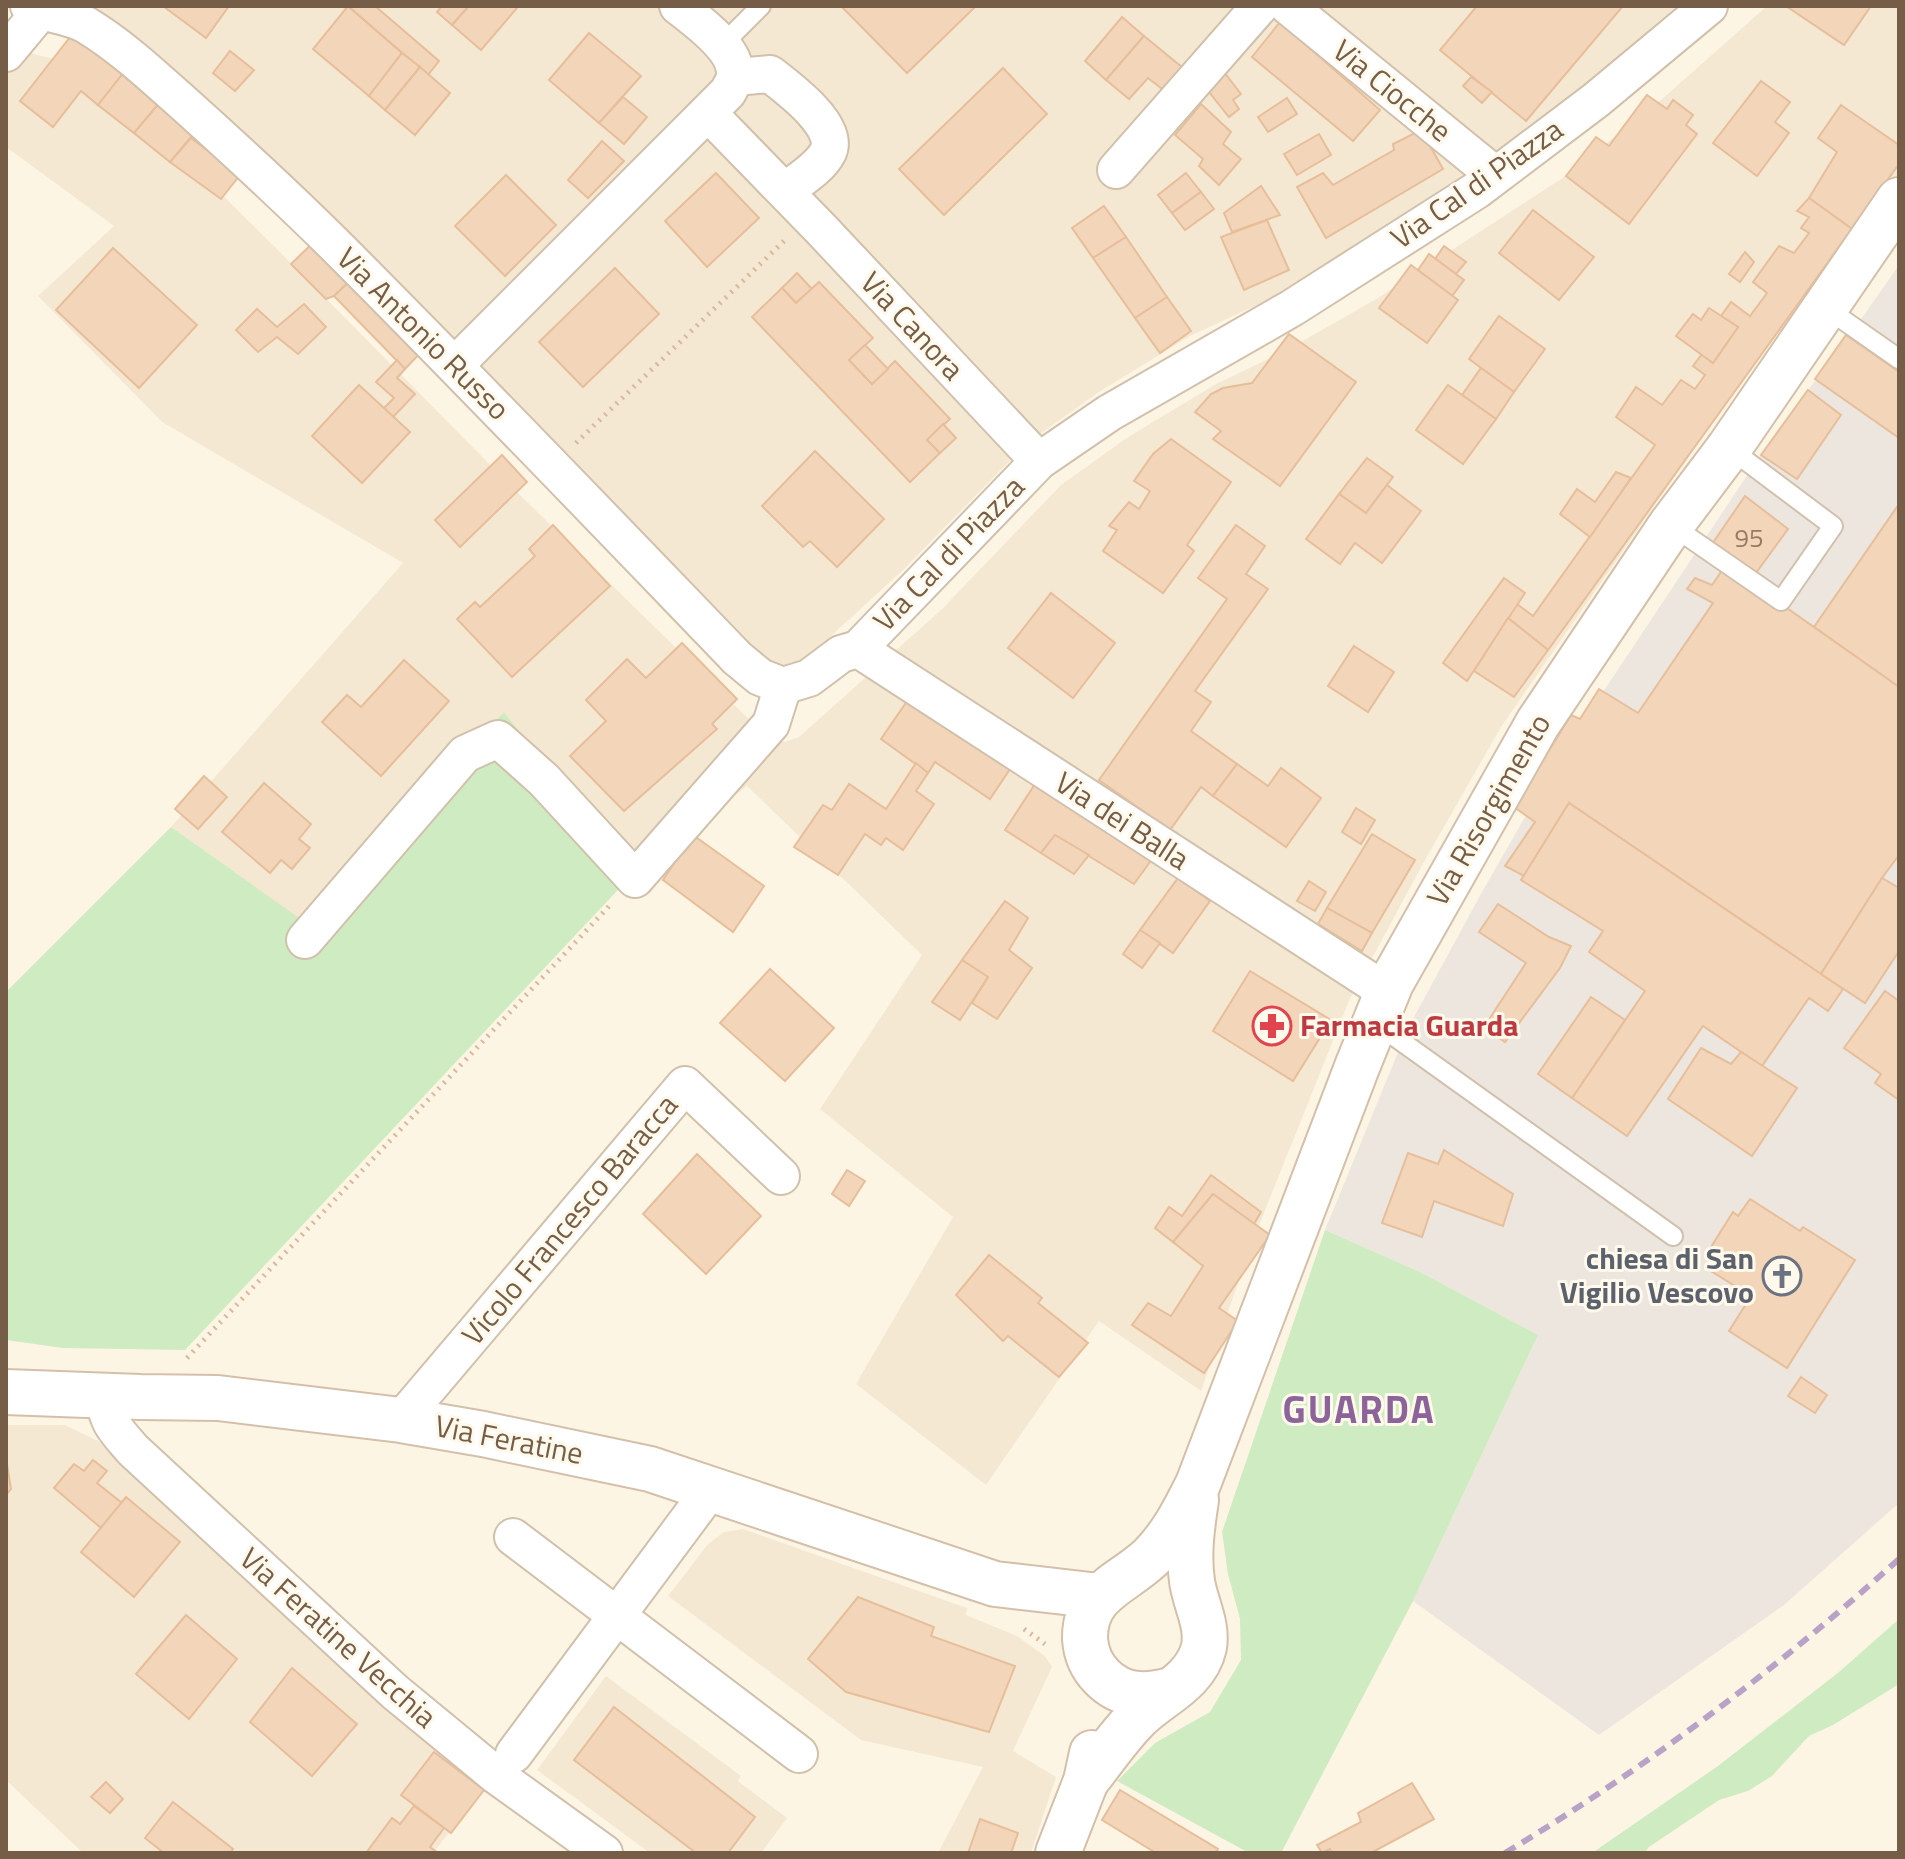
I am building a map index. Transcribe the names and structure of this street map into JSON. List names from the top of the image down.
{
  "streets": {
    "street": [
      "Via Ciocche",
      "Via Cal di Piazza",
      "Via Canora",
      "Via Antonio Russo",
      "Via Risorgimento",
      "Via dei Balla",
      "Vicolo Francesco Baracca",
      "Via Feratine",
      "Via Feratine Vecchia"
    ]
  },
  "crossings": [
    ["Via Ciocche", "Via Cal di Piazza"],
    ["Via Cal di Piazza", "Via Canora"],
    ["Via Cal di Piazza", "Via Antonio Russo"],
    ["Via Cal di Piazza", "Via dei Balla"],
    ["Via Risorgimento", "Via dei Balla"],
    ["Via Risorgimento", "Via Feratine"],
    ["Vicolo Francesco Baracca", "Via Feratine"],
    ["Via Feratine", "Via Feratine Vecchia"]
  ],
  "districts": ["GUARDA"],
  "places": {
    "pharmacy": ["Farmacia Guarda"],
    "church": ["chiesa di San Vigilio Vescovo"]
  },
  "house_numbers": ["95"]
}
